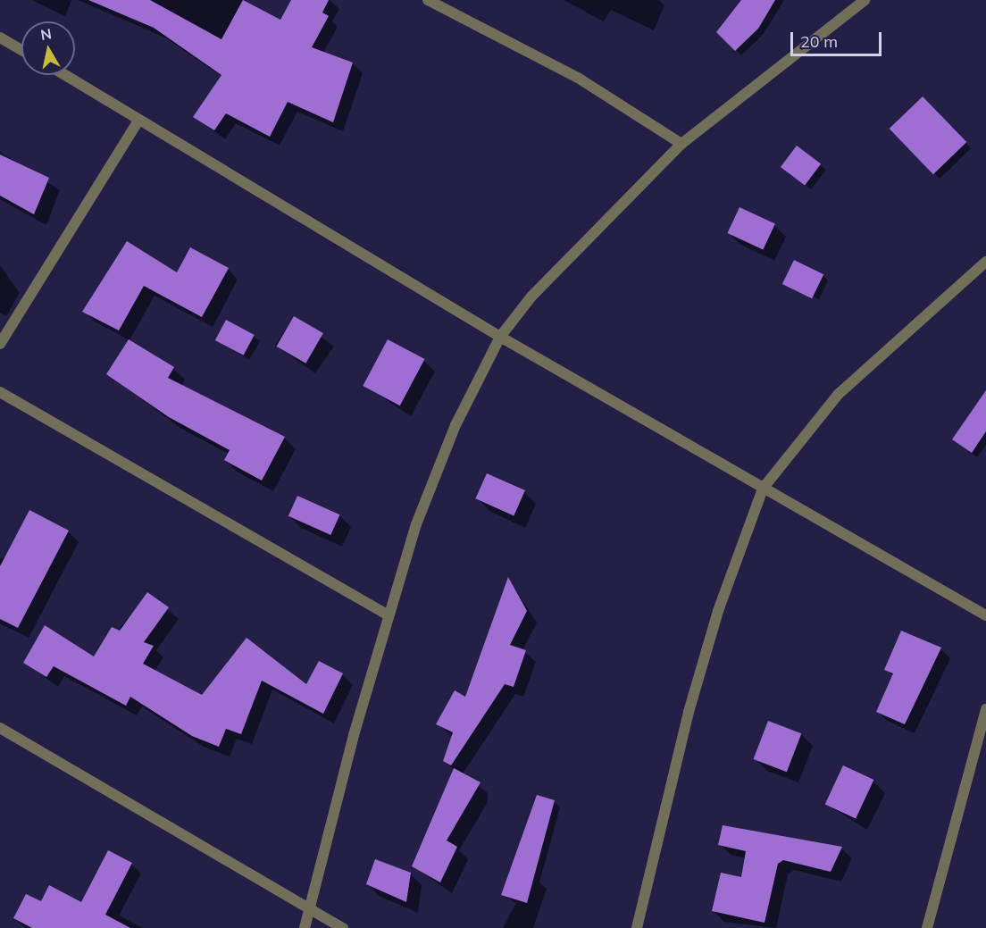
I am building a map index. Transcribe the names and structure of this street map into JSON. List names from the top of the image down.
{
  "scale_bar": "20 m",
  "north": "top"
}
